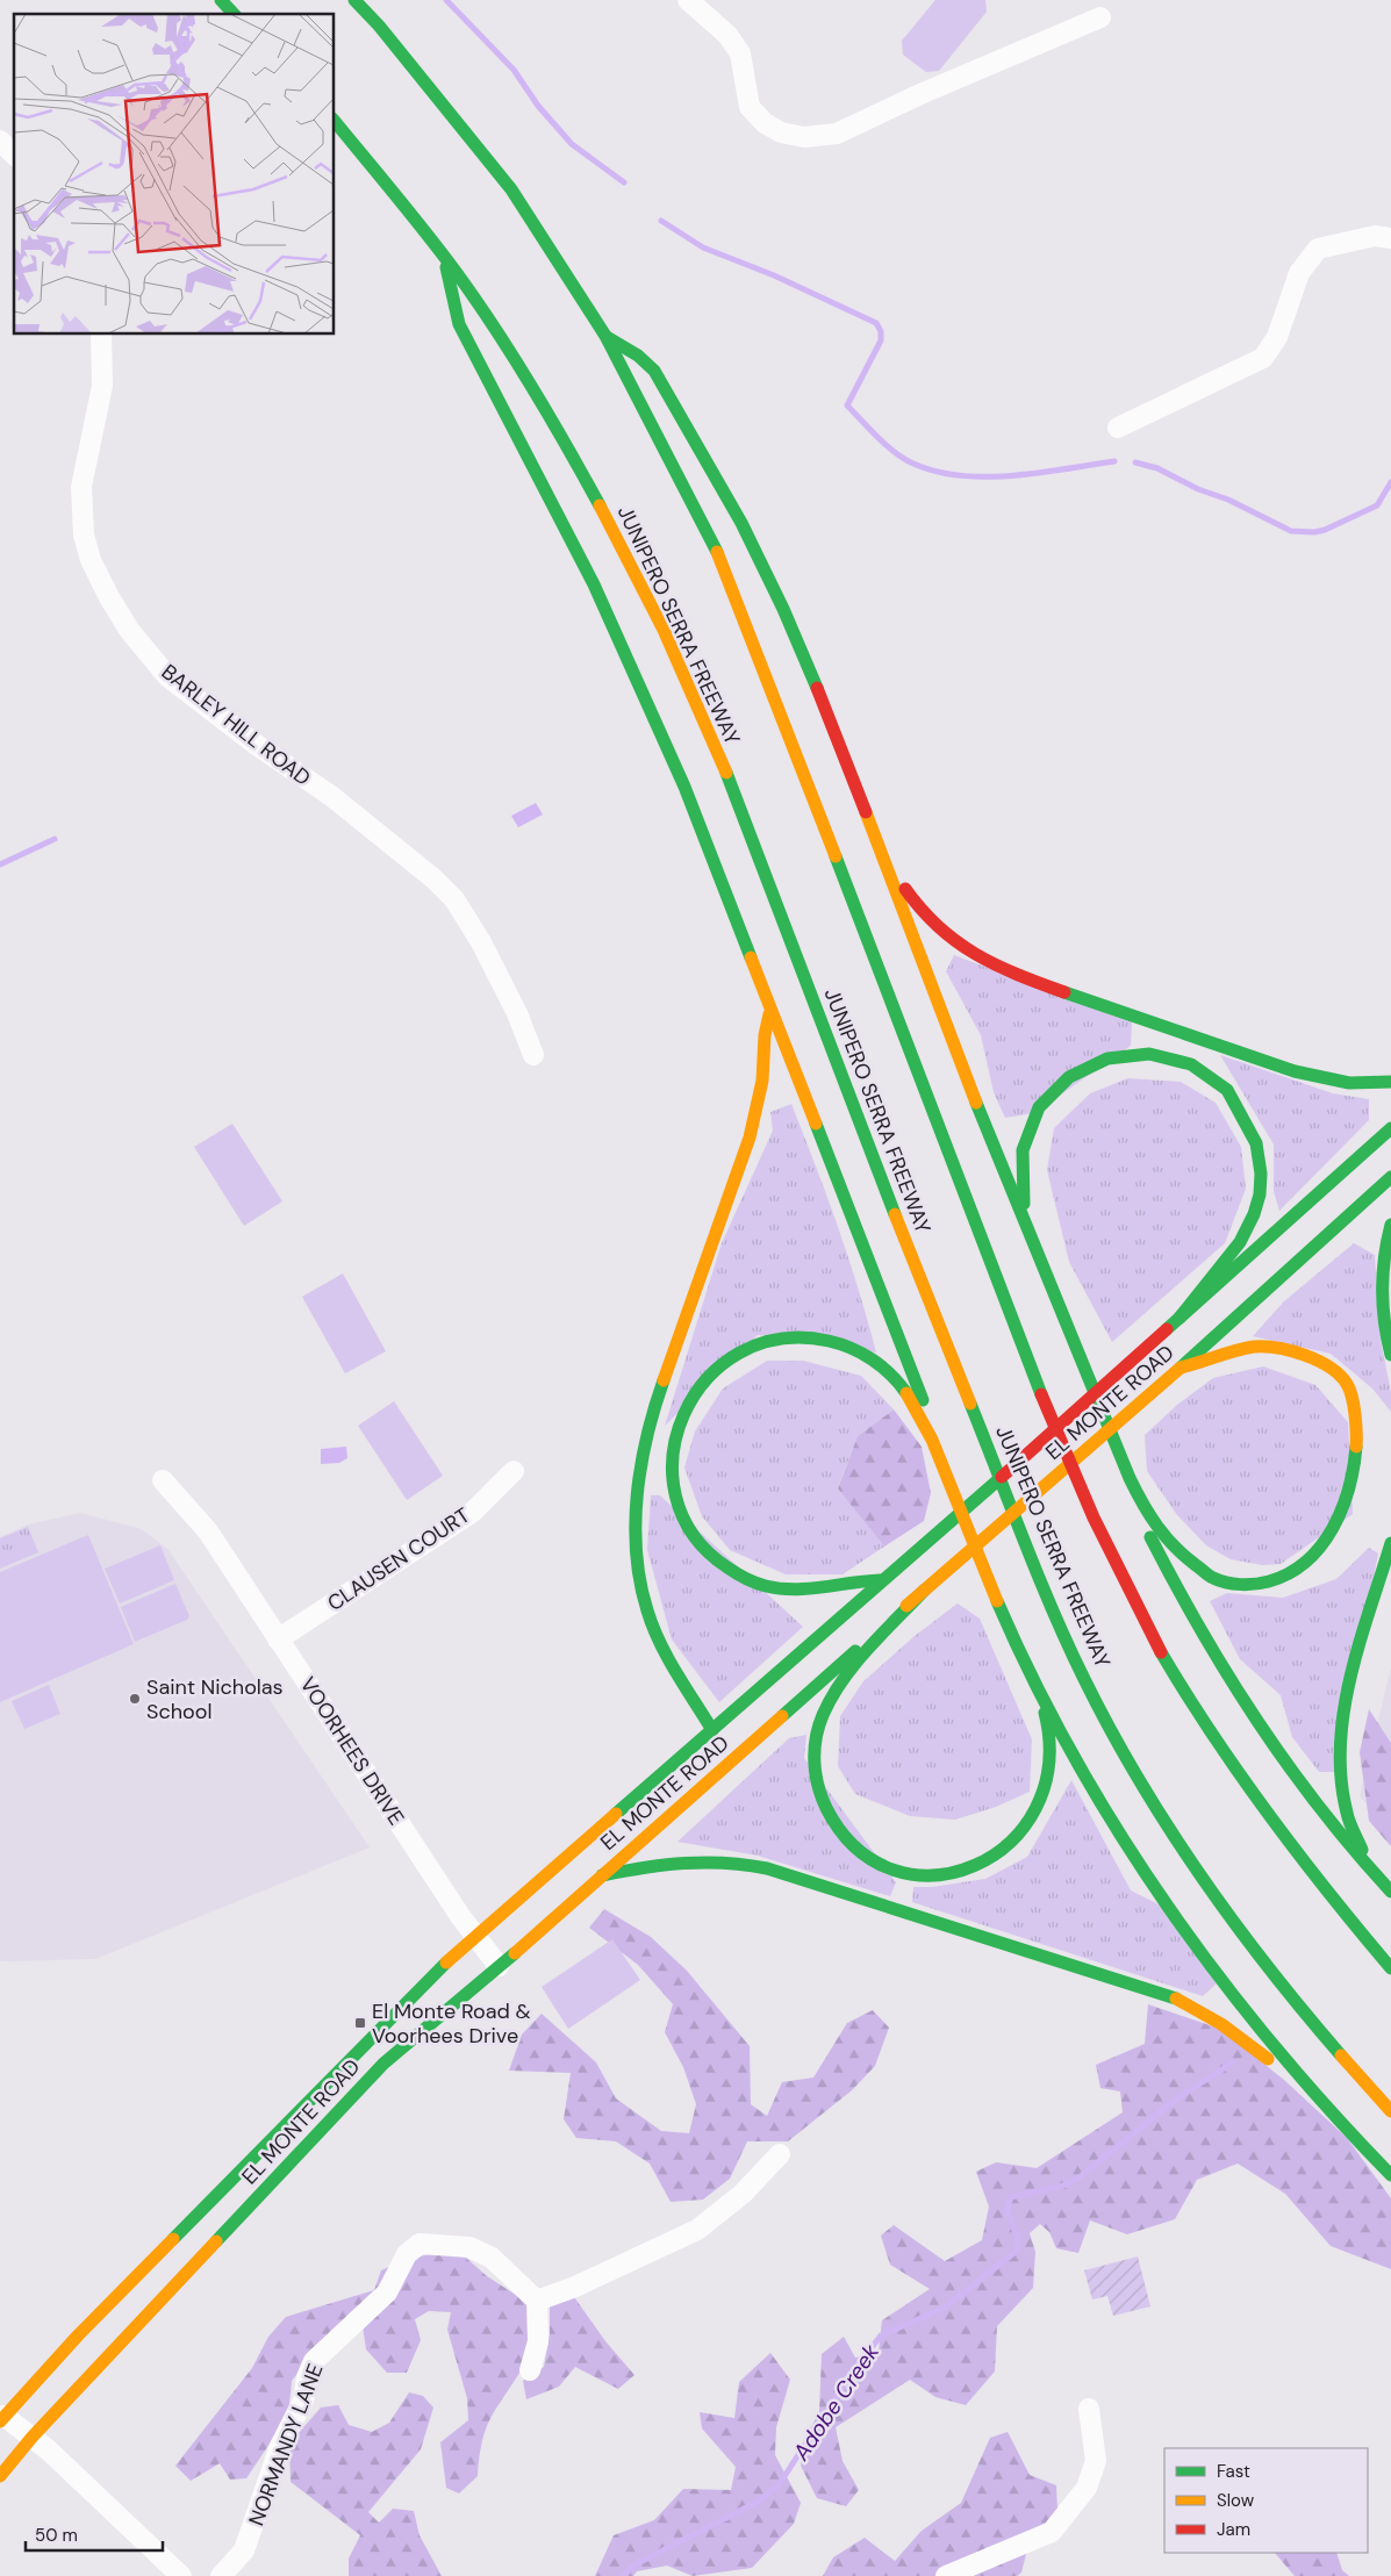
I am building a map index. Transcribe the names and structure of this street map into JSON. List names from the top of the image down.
{
  "streets": {
    "main road": ["JUNIPERO SERRA FREEWAY", "EL MONTE ROAD"],
    "street": [
      "BARLEY HILL ROAD",
      "CLAUSEN COURT",
      "VOORHEES DRIVE",
      "NORMANDY LANE"
    ]
  },
  "crossings": [
    ["EL MONTE ROAD", "VOORHEES DRIVE"],
    ["CLAUSEN COURT", "VOORHEES DRIVE"]
  ],
  "water": ["Adobe Creek"],
  "places": {
    "other": ["Saint Nicholas School"],
    "transit": ["El Monte Road & Voorhees Drive"]
  },
  "legend": ["Fast", "Slow", "Jam"],
  "scale_bar": "50 m"
}
